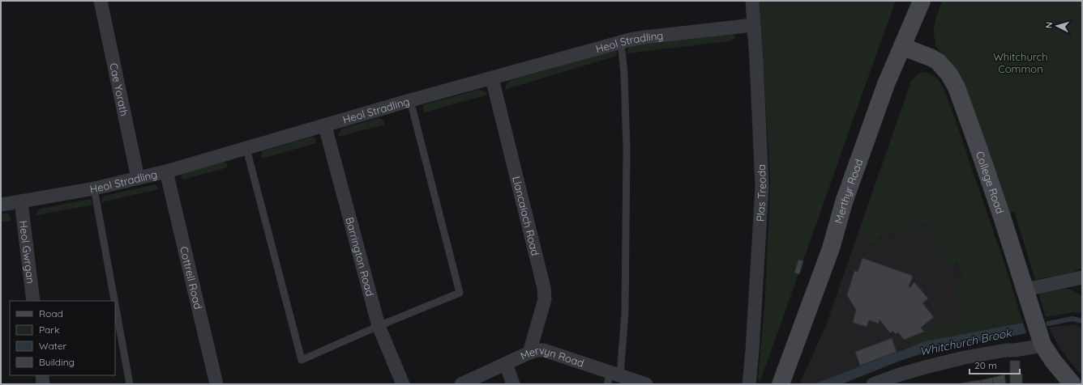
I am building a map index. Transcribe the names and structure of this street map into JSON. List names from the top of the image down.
{
  "streets": {
    "street": [
      "Heol Stradling",
      "Cae Yorath",
      "College Road",
      "Merthyr Road",
      "Plas Treoda",
      "Llancaiach Road",
      "Heol Gwrgan",
      "Barrington Road",
      "Cottrell Road",
      "Mervyn Road"
    ]
  },
  "crossings": [
    ["Heol Stradling", "Cae Yorath"],
    ["Heol Stradling", "Plas Treoda"],
    ["Heol Stradling", "Llancaiach Road"],
    ["Heol Stradling", "Heol Gwrgan"],
    ["Heol Stradling", "Barrington Road"],
    ["Heol Stradling", "Cottrell Road"],
    ["College Road", "Merthyr Road"],
    ["Llancaiach Road", "Mervyn Road"]
  ],
  "water": ["Whitchurch Brook"],
  "parks": ["Whitchurch Common"],
  "legend": [
    "Road",
    "Park",
    "Water",
    "Building"
  ],
  "scale_bar": "20 m",
  "north": "left"
}
